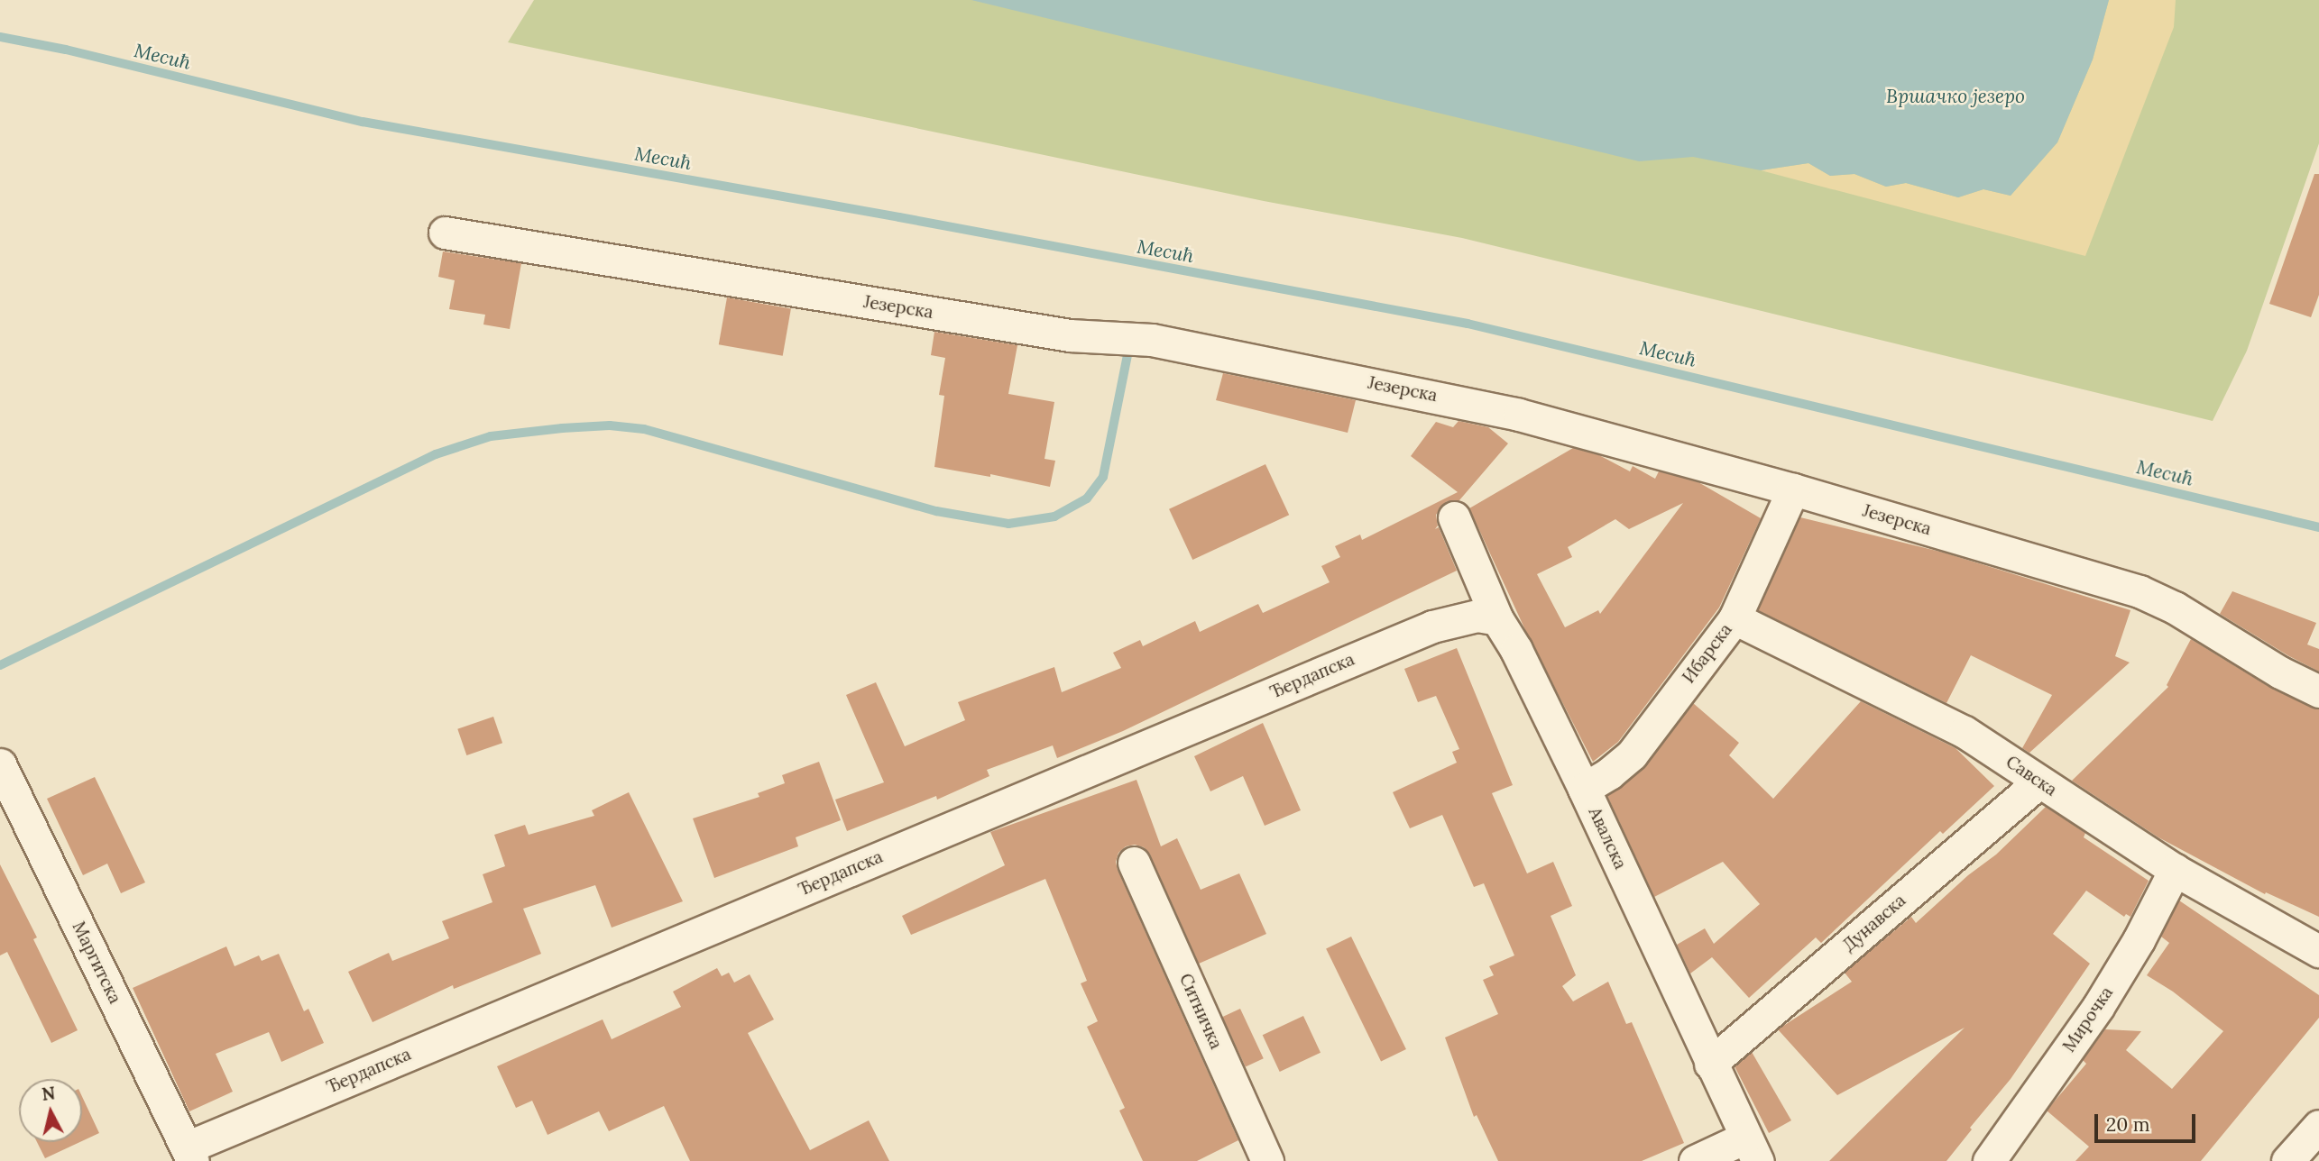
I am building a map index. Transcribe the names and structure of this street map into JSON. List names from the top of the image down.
{
  "streets": {
    "street": [
      "Језерска",
      "Ибарска",
      "Ђердапска",
      "Савска",
      "Авалска",
      "Дунавска",
      "Маргитска",
      "Ситничка",
      "Мирочка"
    ]
  },
  "crossings": [
    ["Језерска", "Ибарска"],
    ["Ибарска", "Савска"],
    ["Ибарска", "Авалска"],
    ["Ђердапска", "Авалска"],
    ["Ђердапска", "Маргитска"],
    ["Савска", "Дунавска"],
    ["Савска", "Мирочка"],
    ["Авалска", "Дунавска"]
  ],
  "water": ["Месић", "Вршачко језеро"],
  "scale_bar": "20 m",
  "north": "top"
}
